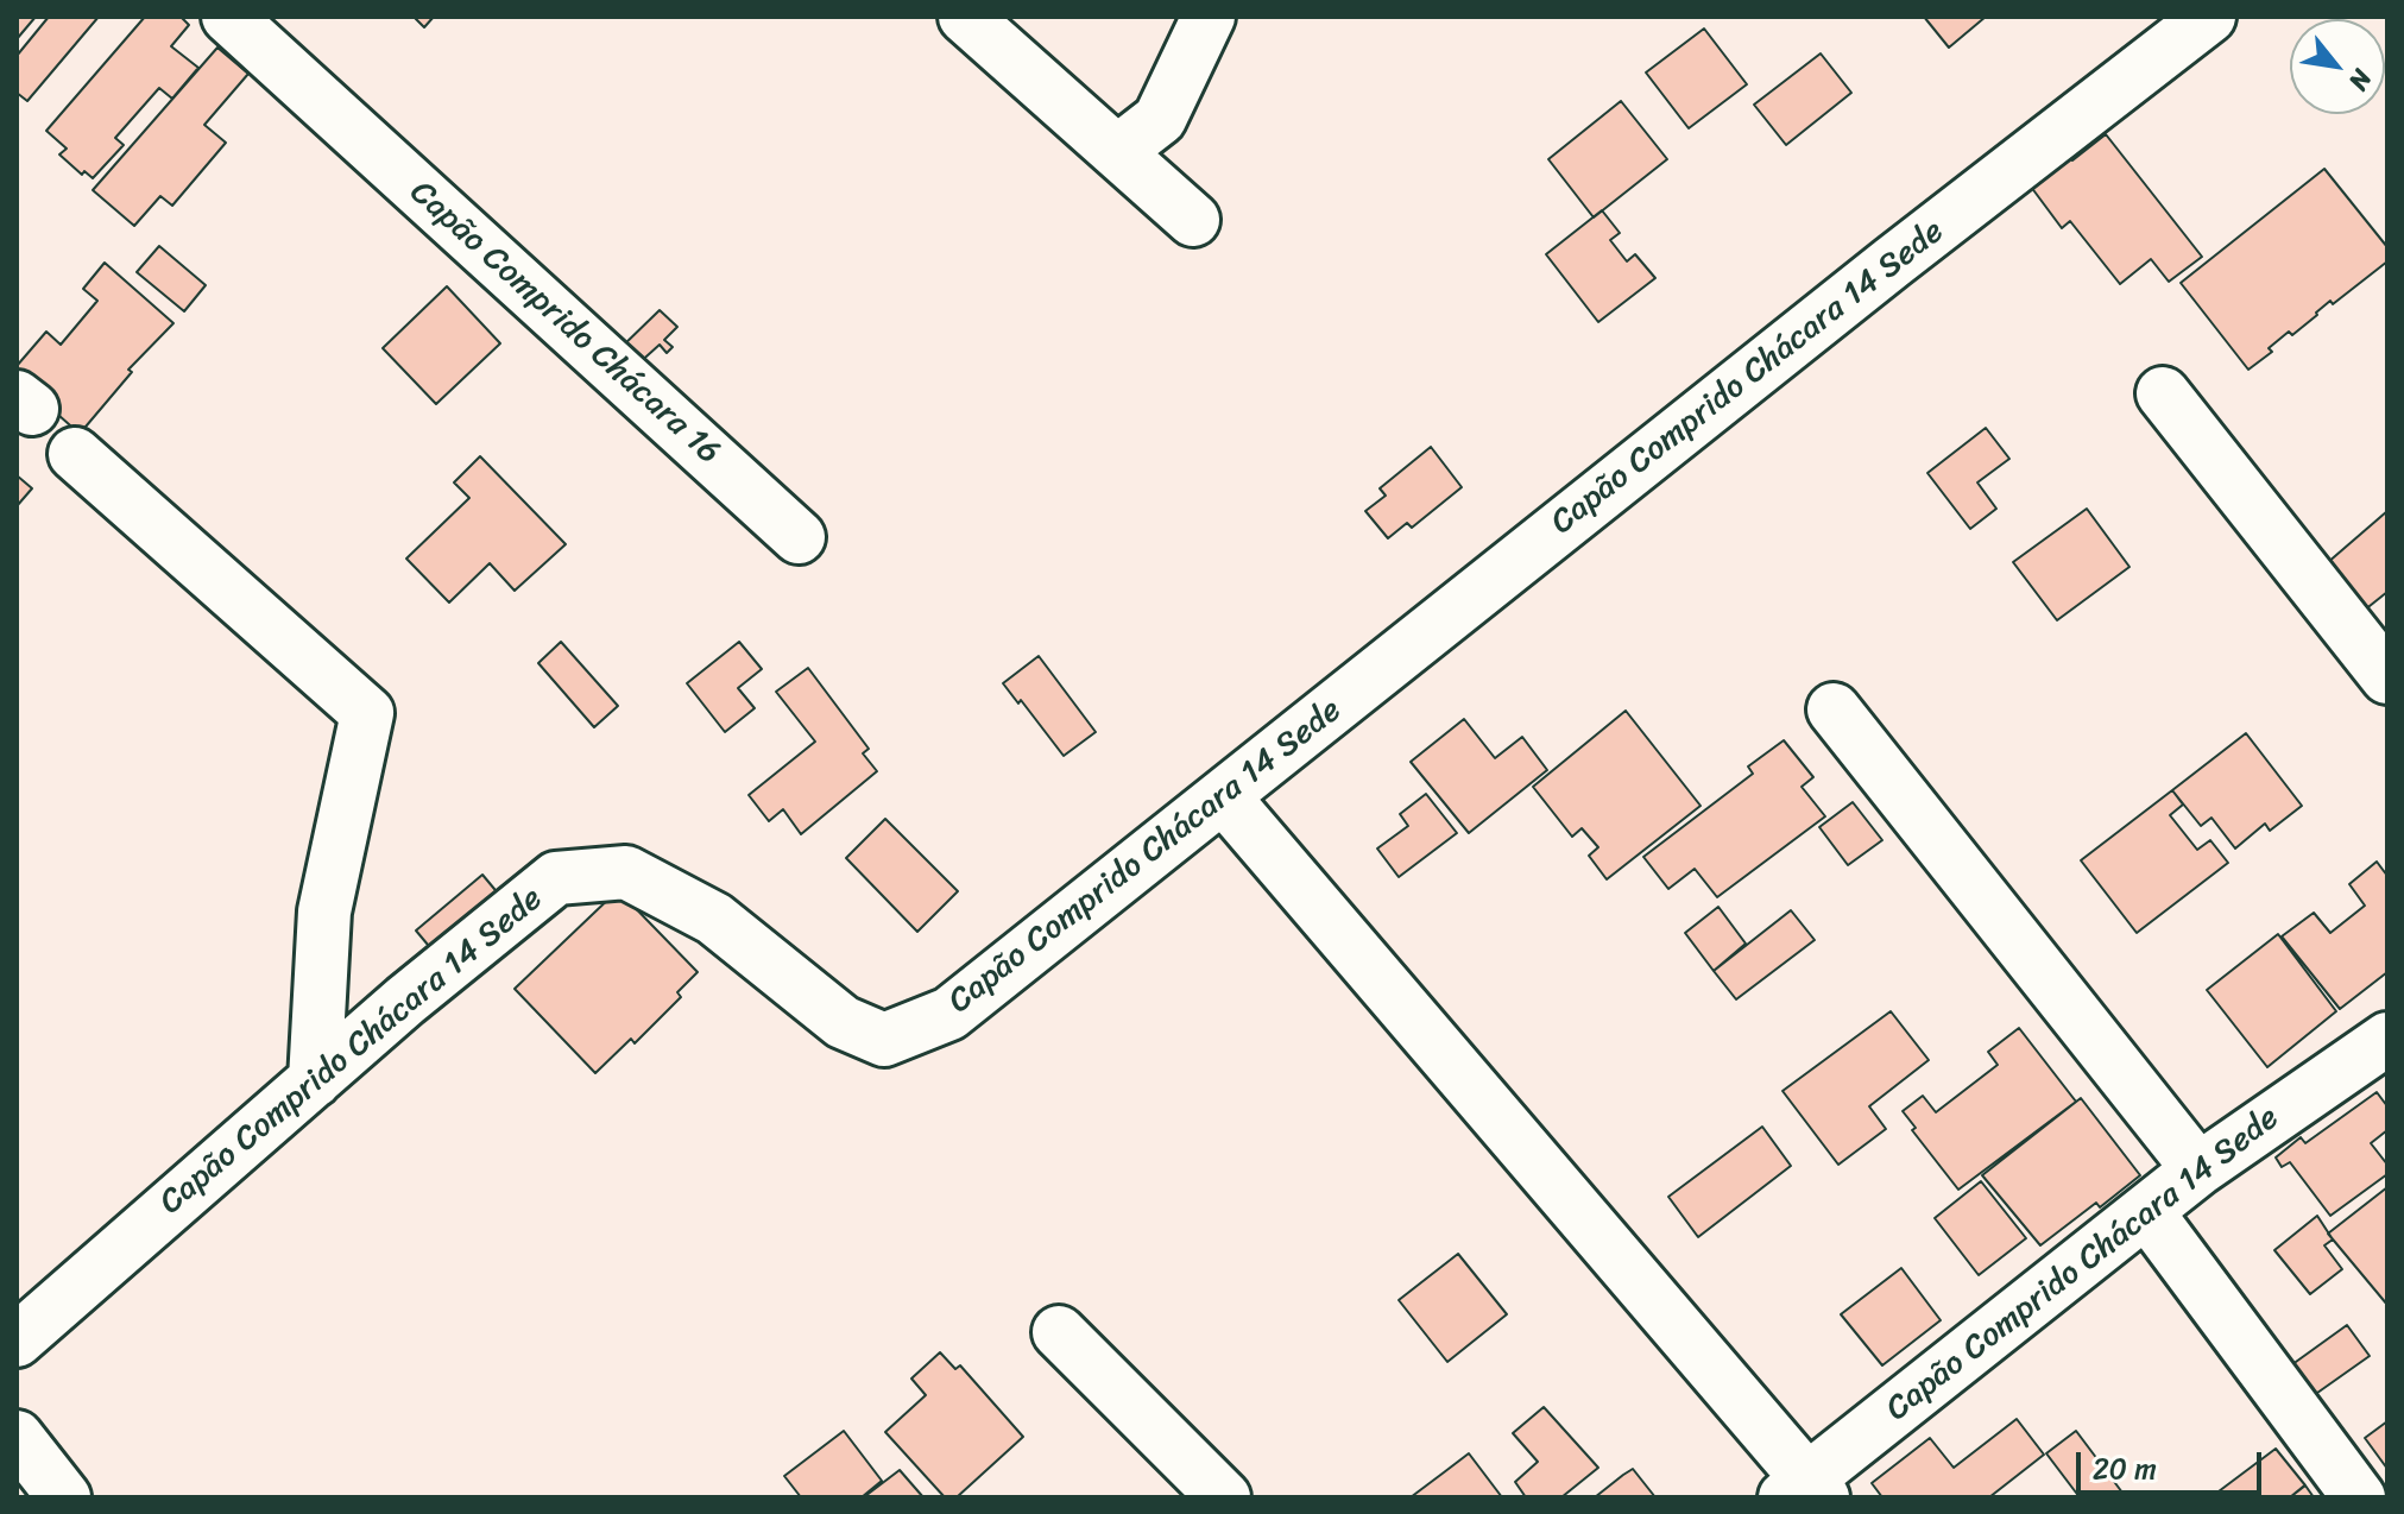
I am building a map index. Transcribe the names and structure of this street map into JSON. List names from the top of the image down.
{
  "streets": {
    "street": ["Capão Comprido Chácara 16", "Capão Comprido Chácara 14 Sede"]
  },
  "scale_bar": "20 m",
  "north": "bottom right"
}
